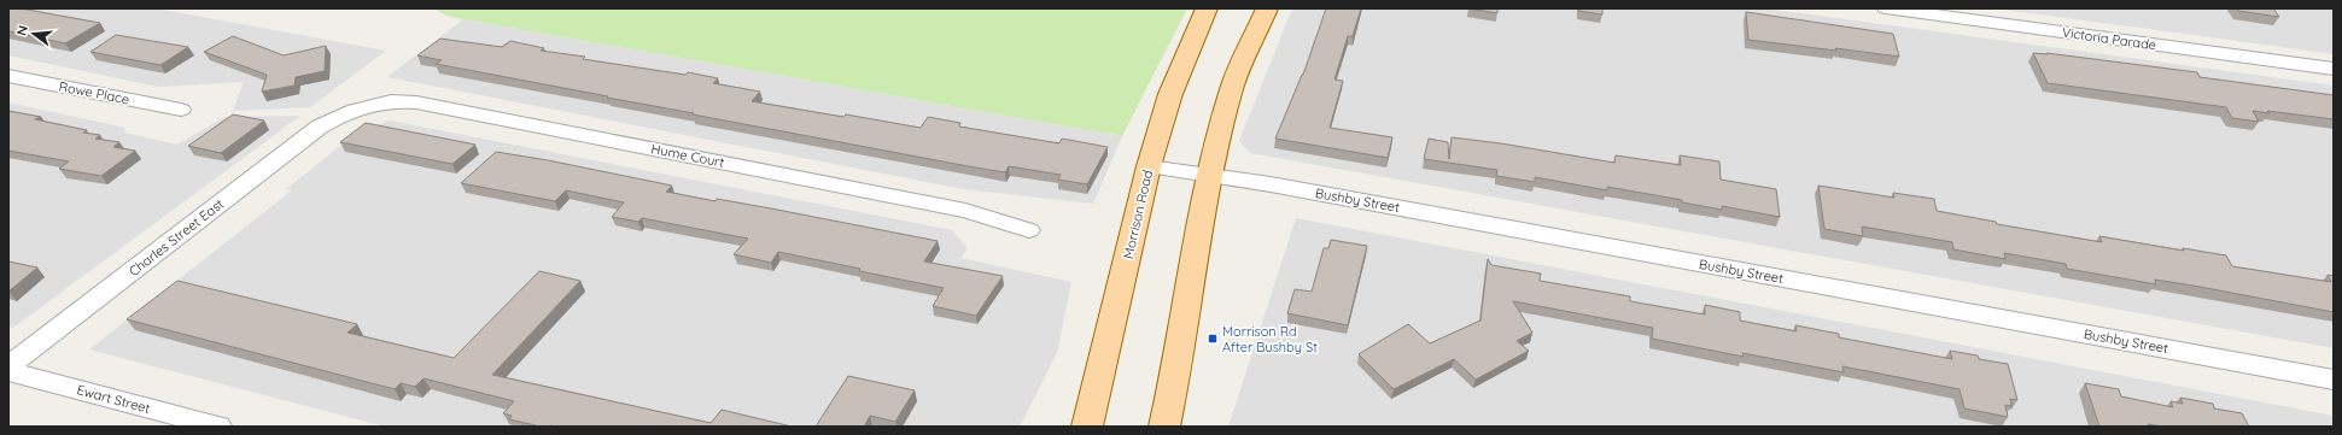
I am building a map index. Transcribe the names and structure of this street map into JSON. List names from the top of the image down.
{
  "streets": {
    "main road": ["Morrison Road"],
    "street": [
      "Victoria Parade",
      "Rowe Place",
      "Hume Court",
      "Bushby Street",
      "Charles Street East",
      "Ewart Street"
    ]
  },
  "crossings": [
    ["Hume Court", "Charles Street East"],
    ["Bushby Street", "Morrison Road"]
  ],
  "places": {
    "transit": ["Morrison Rd After Bushby St"]
  },
  "north": "left"
}
